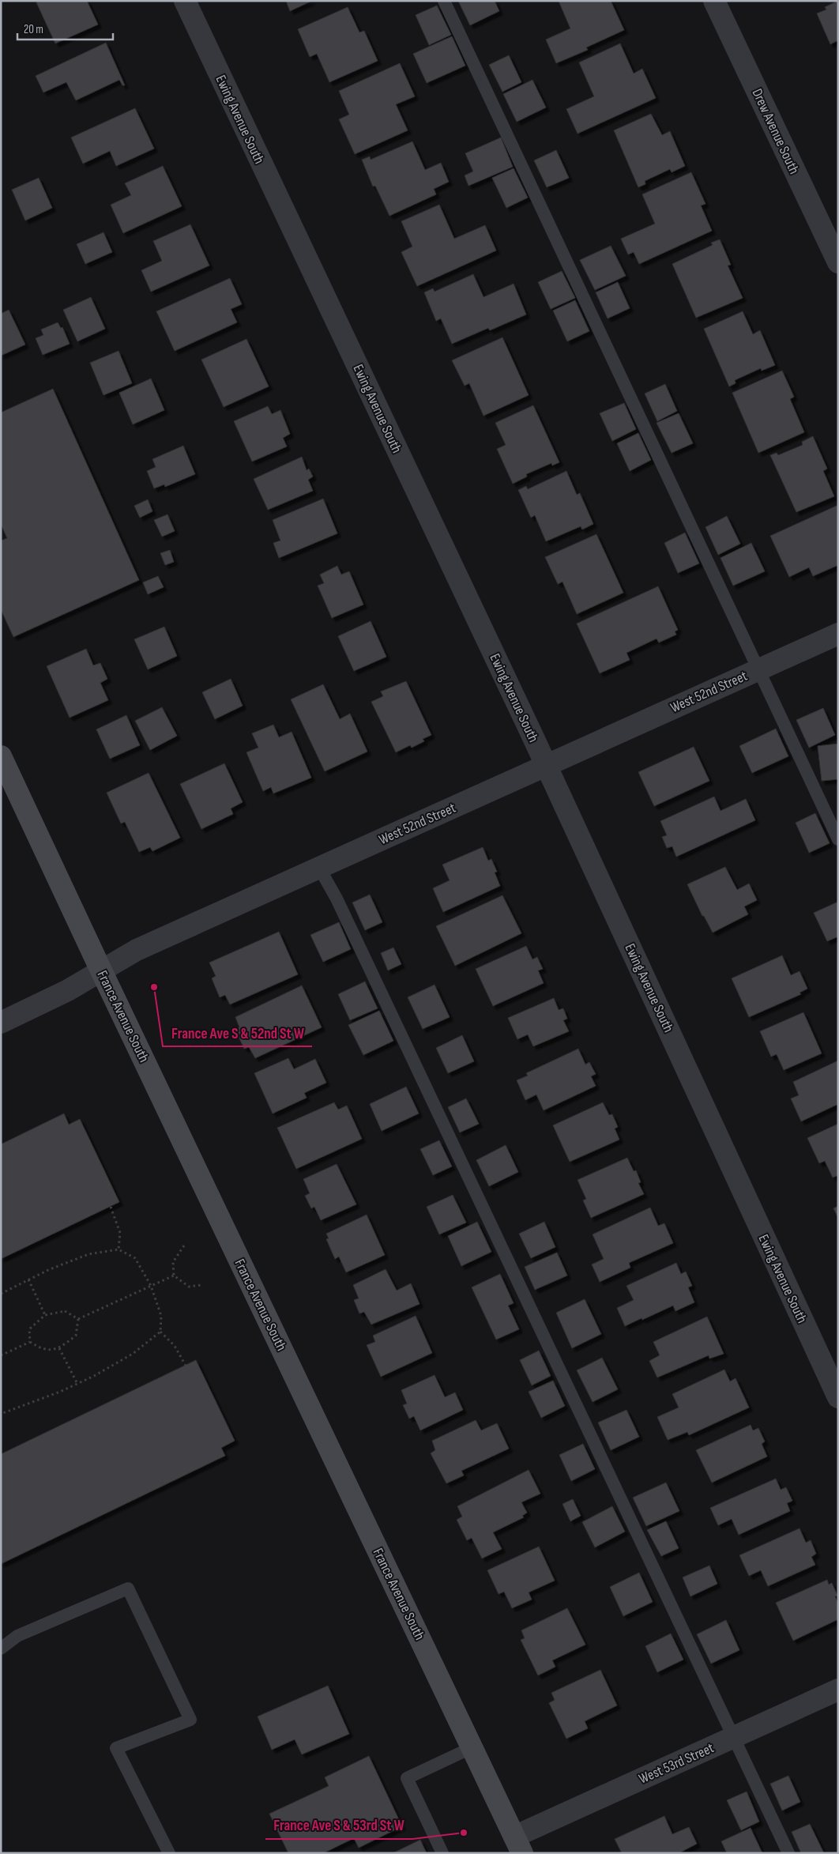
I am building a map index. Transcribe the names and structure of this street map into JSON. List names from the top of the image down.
{
  "streets": {
    "main road": ["France Avenue South"],
    "street": [
      "Ewing Avenue South",
      "Drew Avenue South",
      "West 52nd Street",
      "West 53rd Street"
    ]
  },
  "crossings": [
    ["Ewing Avenue South", "West 52nd Street"],
    ["West 52nd Street", "France Avenue South"],
    ["France Avenue South", "West 53rd Street"]
  ],
  "places": ["France Ave S & 52nd St W", "France Ave S & 53rd St W"],
  "scale_bar": "20 m"
}
